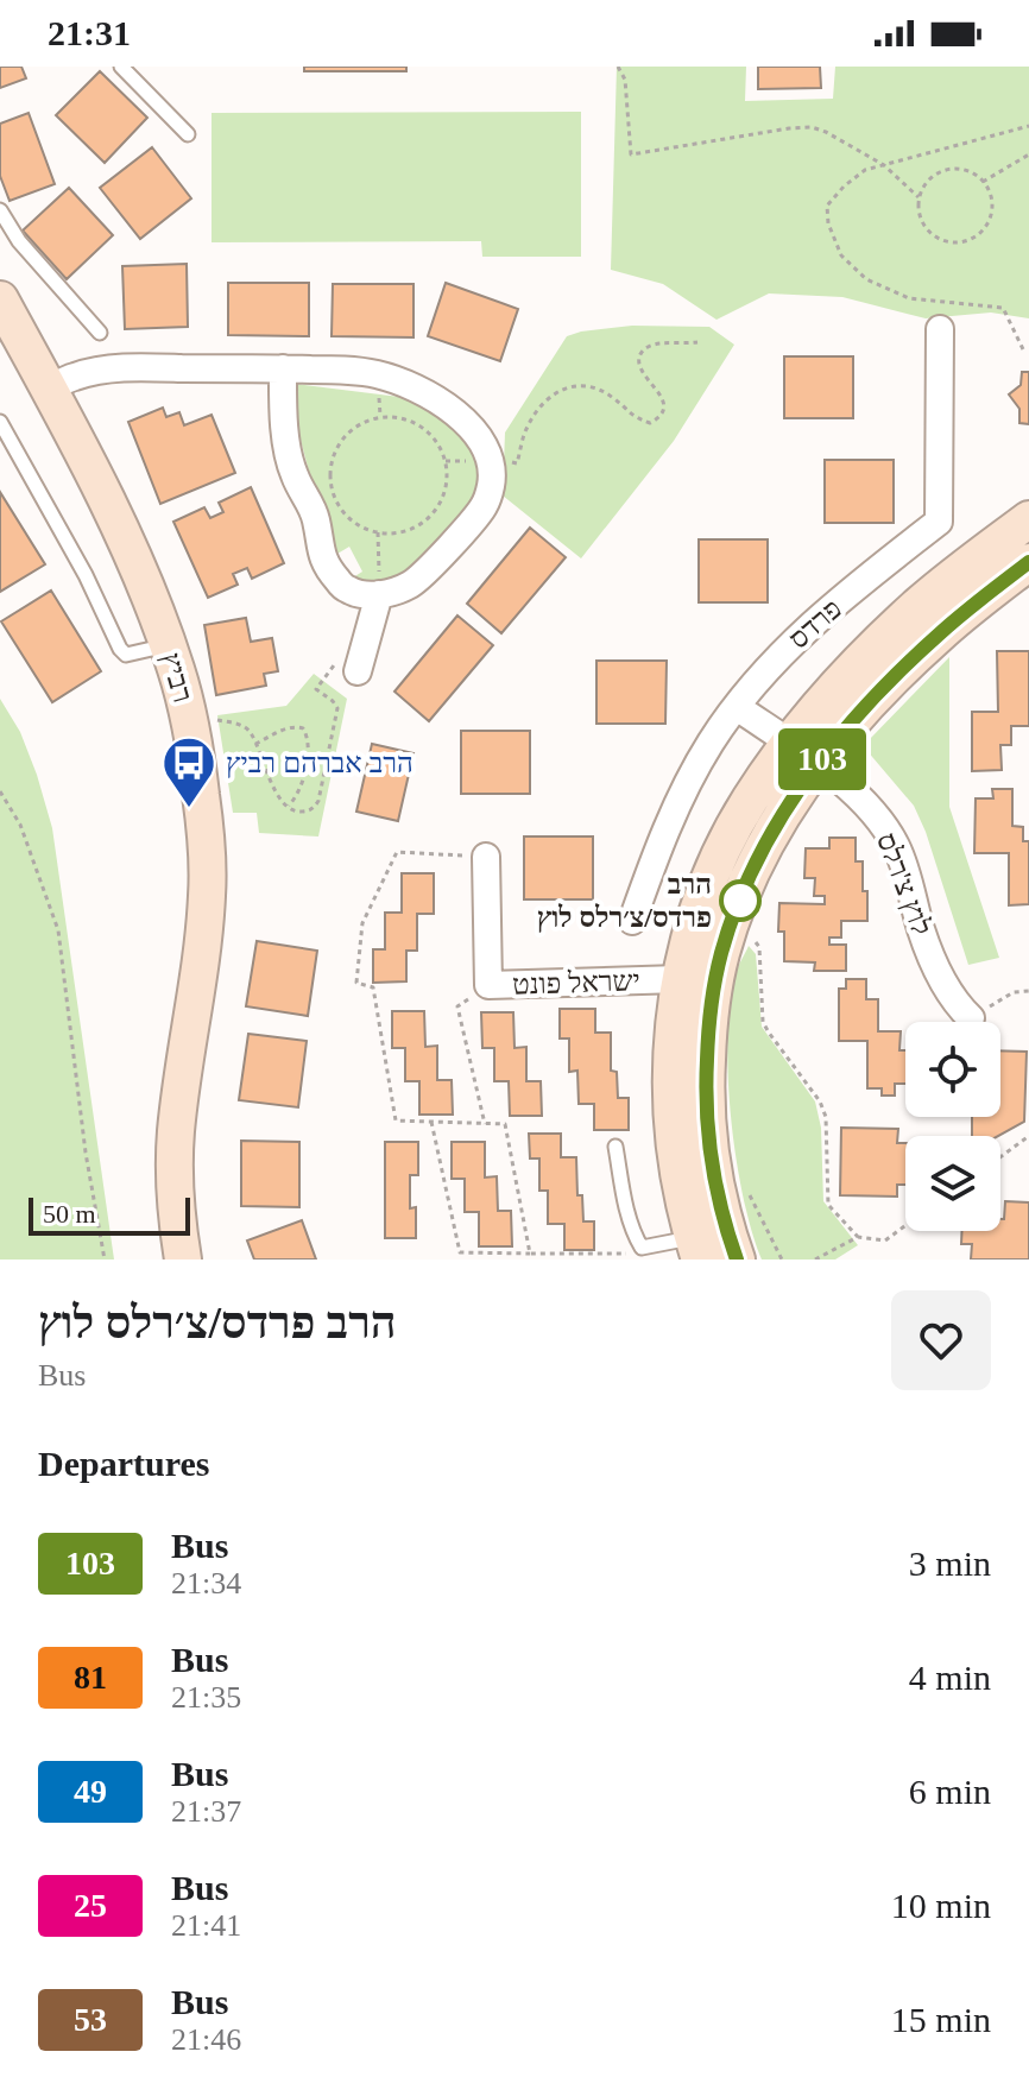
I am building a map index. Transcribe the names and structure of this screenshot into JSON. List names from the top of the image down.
{
  "streets": {
    "street": [
      "פרדס",
      "רביץ",
      "לוץ צ'רלס",
      "ישראל פונט"
    ]
  },
  "crossings": [
    ["פרדס", "לוץ צ'רלס"]
  ],
  "places": {
    "bus stop": ["הרב אברהם רביץ"],
    "other": ["הרב פרדס/צ׳רלס לוץ"]
  },
  "lines": ["bus line 103"],
  "scale_bar": "50 m",
  "page": {
    "status": "21:31",
    "on_map": "103",
    "scale": "50 m",
    "heading": [
      ["הרב פרדס/צ׳רלס לוץ", "Bus"],
      "Departures"
    ],
    "list": [
      {
        "mark": "103",
        "name": "Bus",
        "note": "21:34",
        "value": "3 min"
      },
      {
        "mark": "81",
        "name": "Bus",
        "note": "21:35",
        "value": "4 min"
      },
      {
        "mark": "49",
        "name": "Bus",
        "note": "21:37",
        "value": "6 min"
      },
      {
        "mark": "25",
        "name": "Bus",
        "note": "21:41",
        "value": "10 min"
      },
      {
        "mark": "53",
        "name": "Bus",
        "note": "21:46",
        "value": "15 min"
      }
    ]
  }
}
